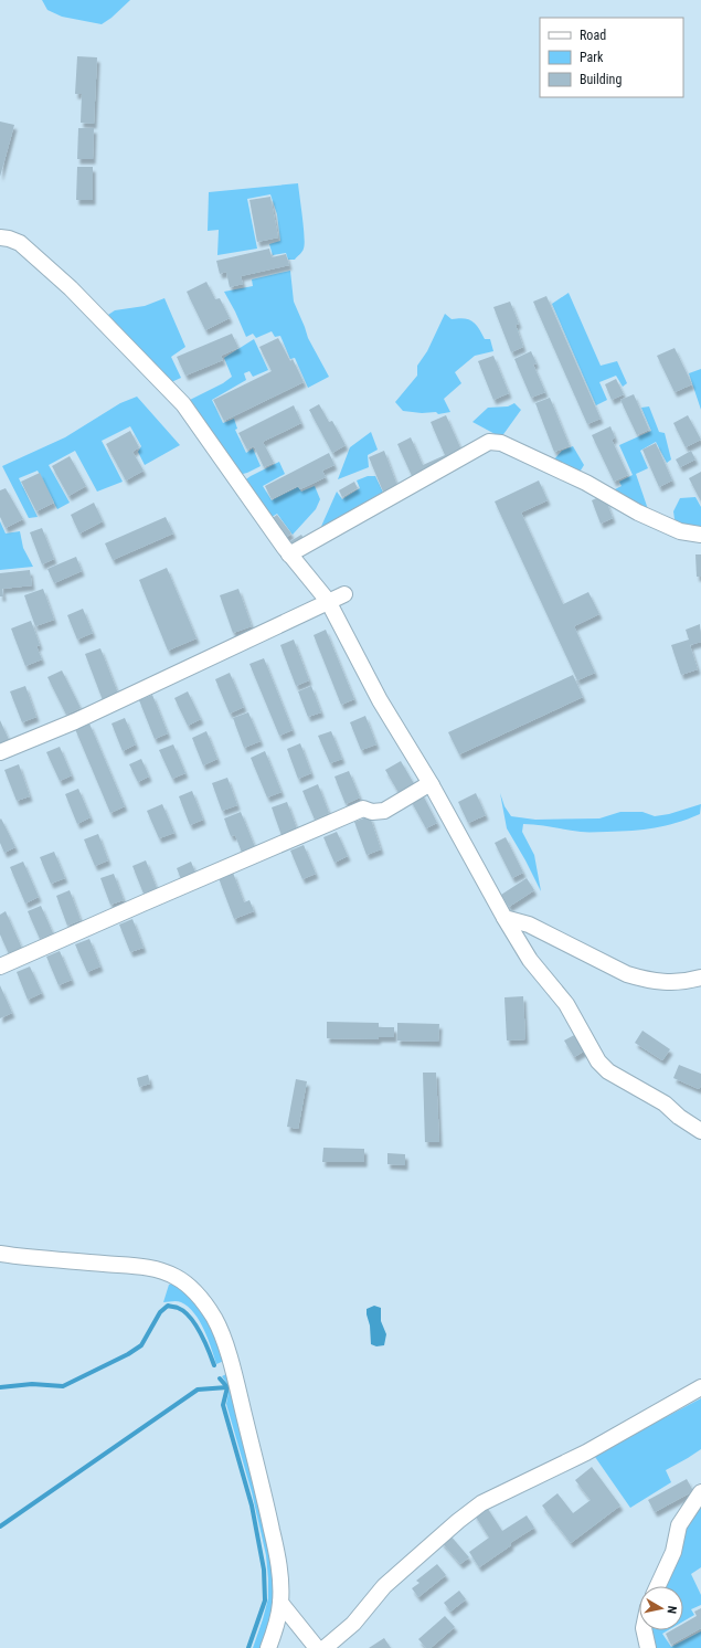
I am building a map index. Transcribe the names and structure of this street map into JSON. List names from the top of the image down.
{
  "legend": ["Road", "Park", "Building"],
  "north": "right"
}
